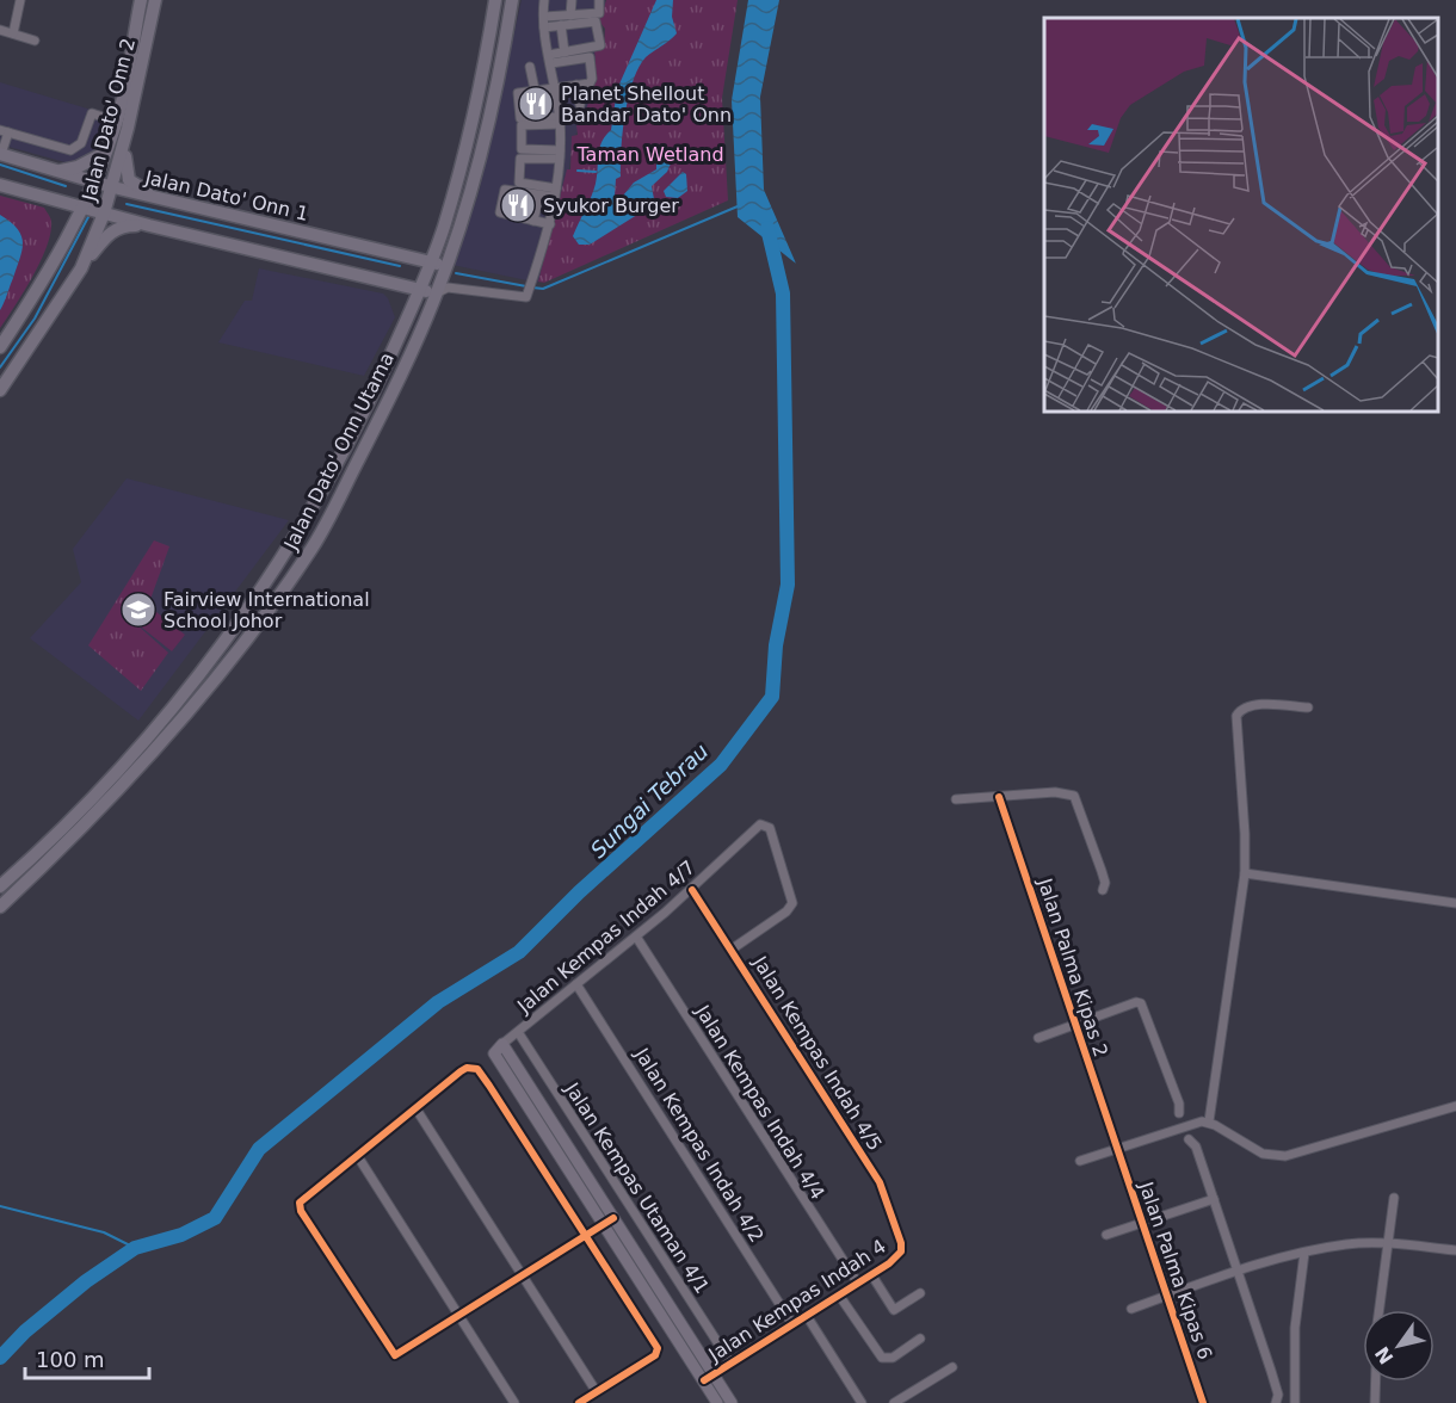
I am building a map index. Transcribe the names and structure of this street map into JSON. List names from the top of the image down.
{
  "streets": {
    "main road": ["Jalan Dato' Onn 2", "Jalan Dato' Onn 1", "Jalan Dato' Onn Utama"],
    "street": [
      "Jalan Kempas Indah 4/7",
      "Jalan Palma Kipas 2",
      "Jalan Kempas Indah 4/5",
      "Jalan Kempas Indah 4/4",
      "Jalan Kempas Indah 4/2",
      "Jalan Kempas Utaman 4/1",
      "Jalan Palma Kipas 6",
      "Jalan Kempas Indah 4"
    ]
  },
  "crossings": [
    ["Jalan Dato' Onn 2", "Jalan Dato' Onn 1"],
    ["Jalan Dato' Onn 1", "Jalan Dato' Onn Utama"],
    ["Jalan Kempas Indah 4/7", "Jalan Kempas Indah 4/5"],
    ["Jalan Kempas Indah 4/7", "Jalan Kempas Indah 4/4"],
    ["Jalan Kempas Indah 4/7", "Jalan Kempas Indah 4/2"],
    ["Jalan Kempas Indah 4/7", "Jalan Kempas Utaman 4/1"],
    ["Jalan Palma Kipas 2", "Jalan Palma Kipas 6"],
    ["Jalan Kempas Indah 4/5", "Jalan Kempas Indah 4"],
    ["Jalan Kempas Indah 4/4", "Jalan Kempas Indah 4"],
    ["Jalan Kempas Indah 4/2", "Jalan Kempas Indah 4"],
    ["Jalan Kempas Utaman 4/1", "Jalan Kempas Indah 4"]
  ],
  "water": ["Sungai Tebrau"],
  "parks": ["Taman Wetland"],
  "places": {
    "restaurant": ["Planet Shellout Bandar Dato' Onn", "Syukor Burger"],
    "school or university": ["Fairview International School Johor"]
  },
  "scale_bar": "100 m",
  "north": "bottom left"
}
